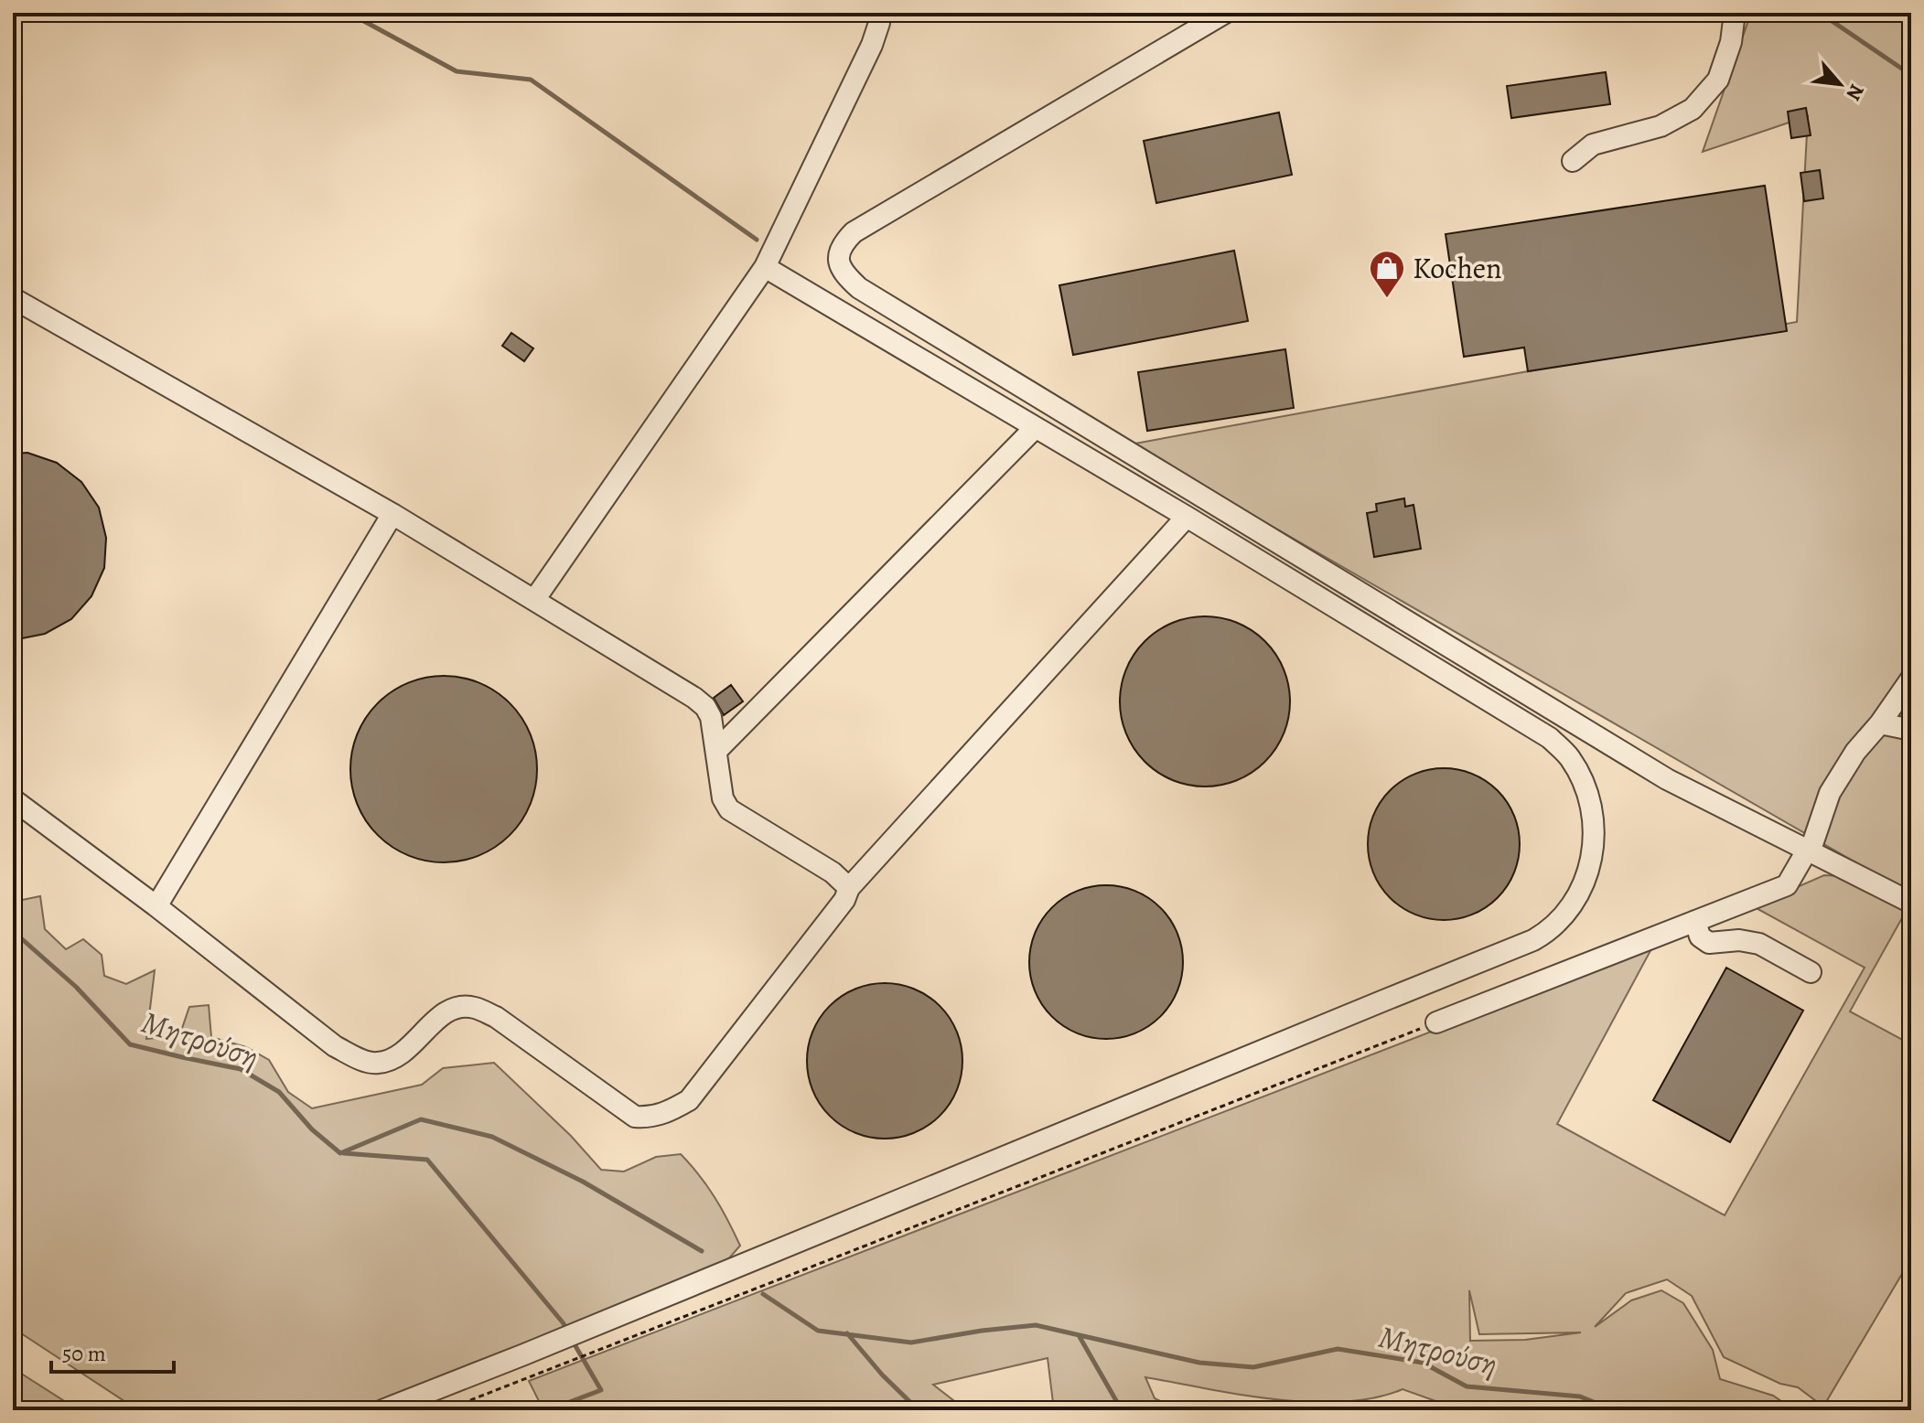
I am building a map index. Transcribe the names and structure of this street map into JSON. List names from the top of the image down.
{
  "water": ["Μητρούση"],
  "places": {
    "shop": ["Kochen"]
  },
  "scale_bar": "50 m",
  "north": "bottom right"
}
